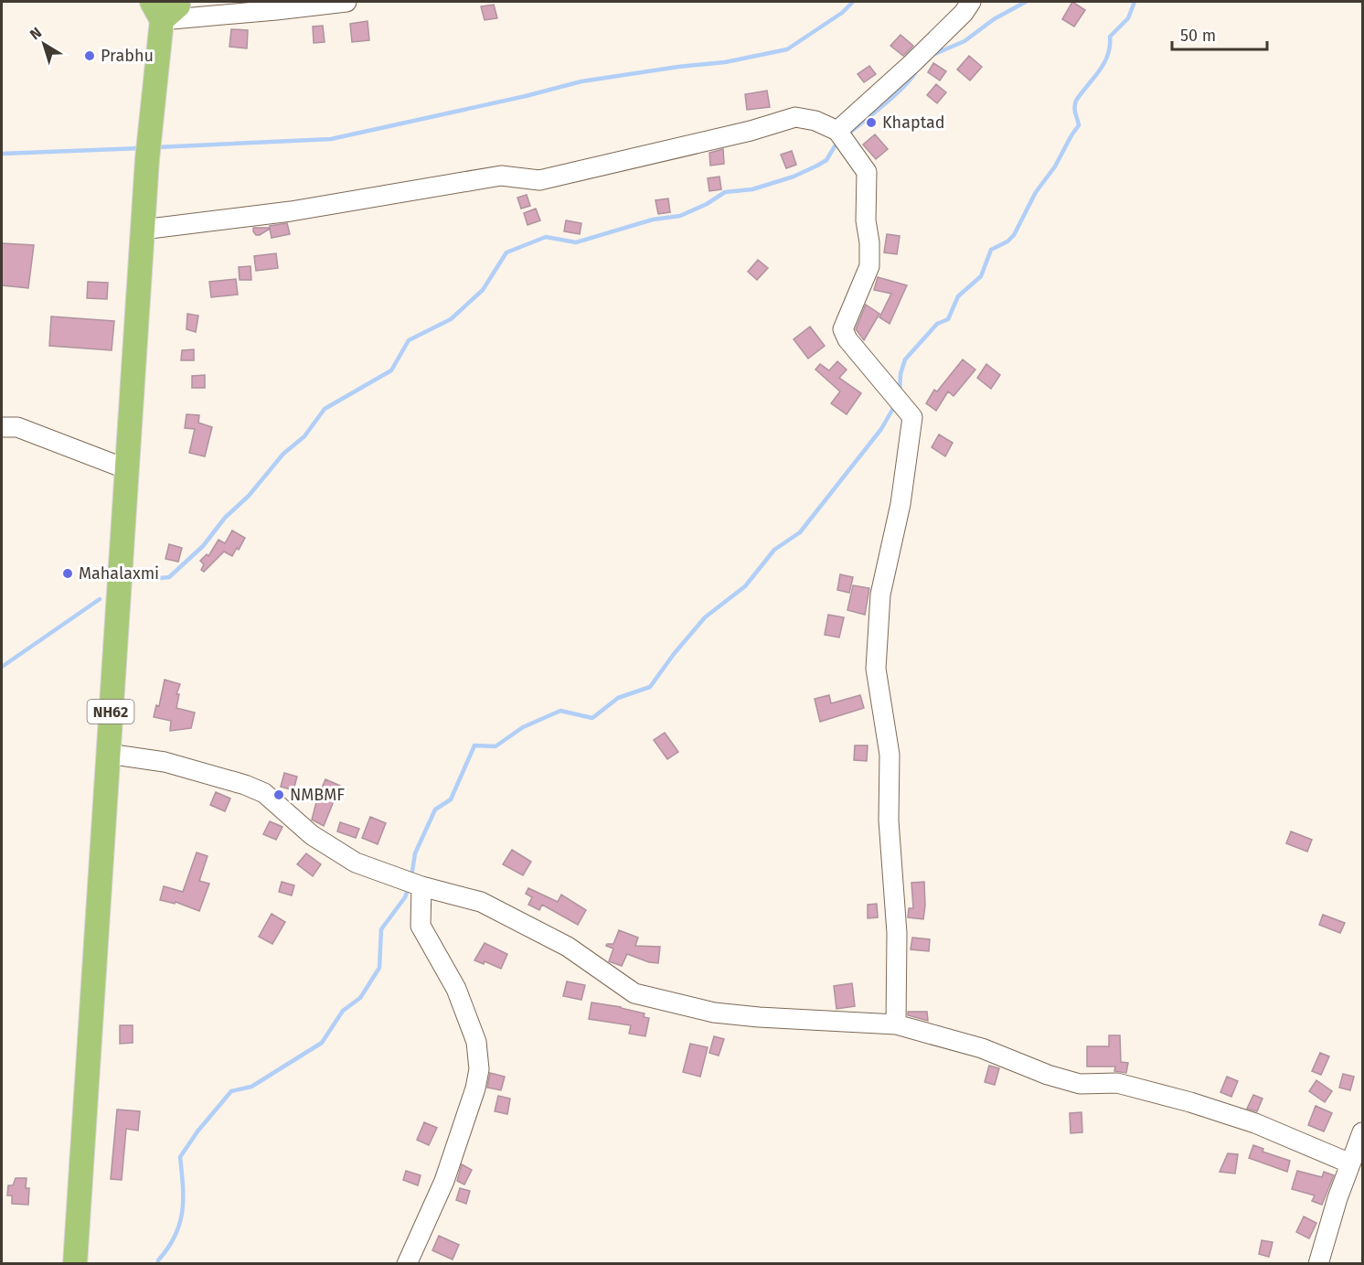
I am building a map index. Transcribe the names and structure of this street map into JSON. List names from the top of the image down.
{
  "streets": {
    "main road": ["NH62"]
  },
  "places": [
    "Prabhu",
    "Khaptad",
    "Mahalaxmi",
    "NMBMF"
  ],
  "scale_bar": "50 m",
  "north": "top left"
}
